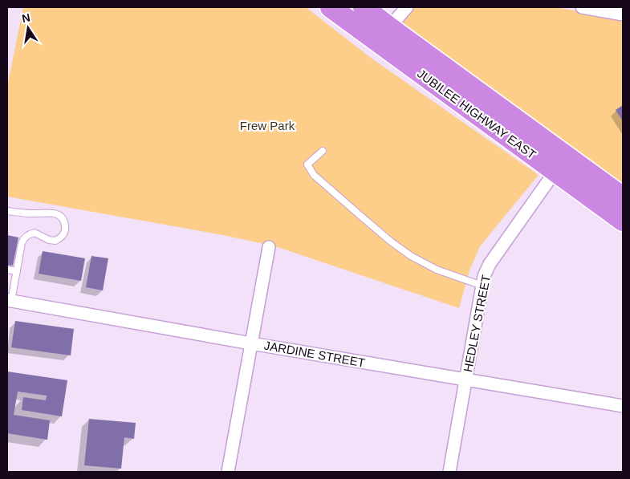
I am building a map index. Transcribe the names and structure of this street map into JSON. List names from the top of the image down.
{
  "streets": {
    "highway": ["JUBILEE HIGHWAY EAST"],
    "street": ["HEDLEY STREET", "JARDINE STREET"]
  },
  "crossings": [
    ["JUBILEE HIGHWAY EAST", "HEDLEY STREET"],
    ["HEDLEY STREET", "JARDINE STREET"]
  ],
  "parks": ["Frew Park"],
  "north": "top"
}
